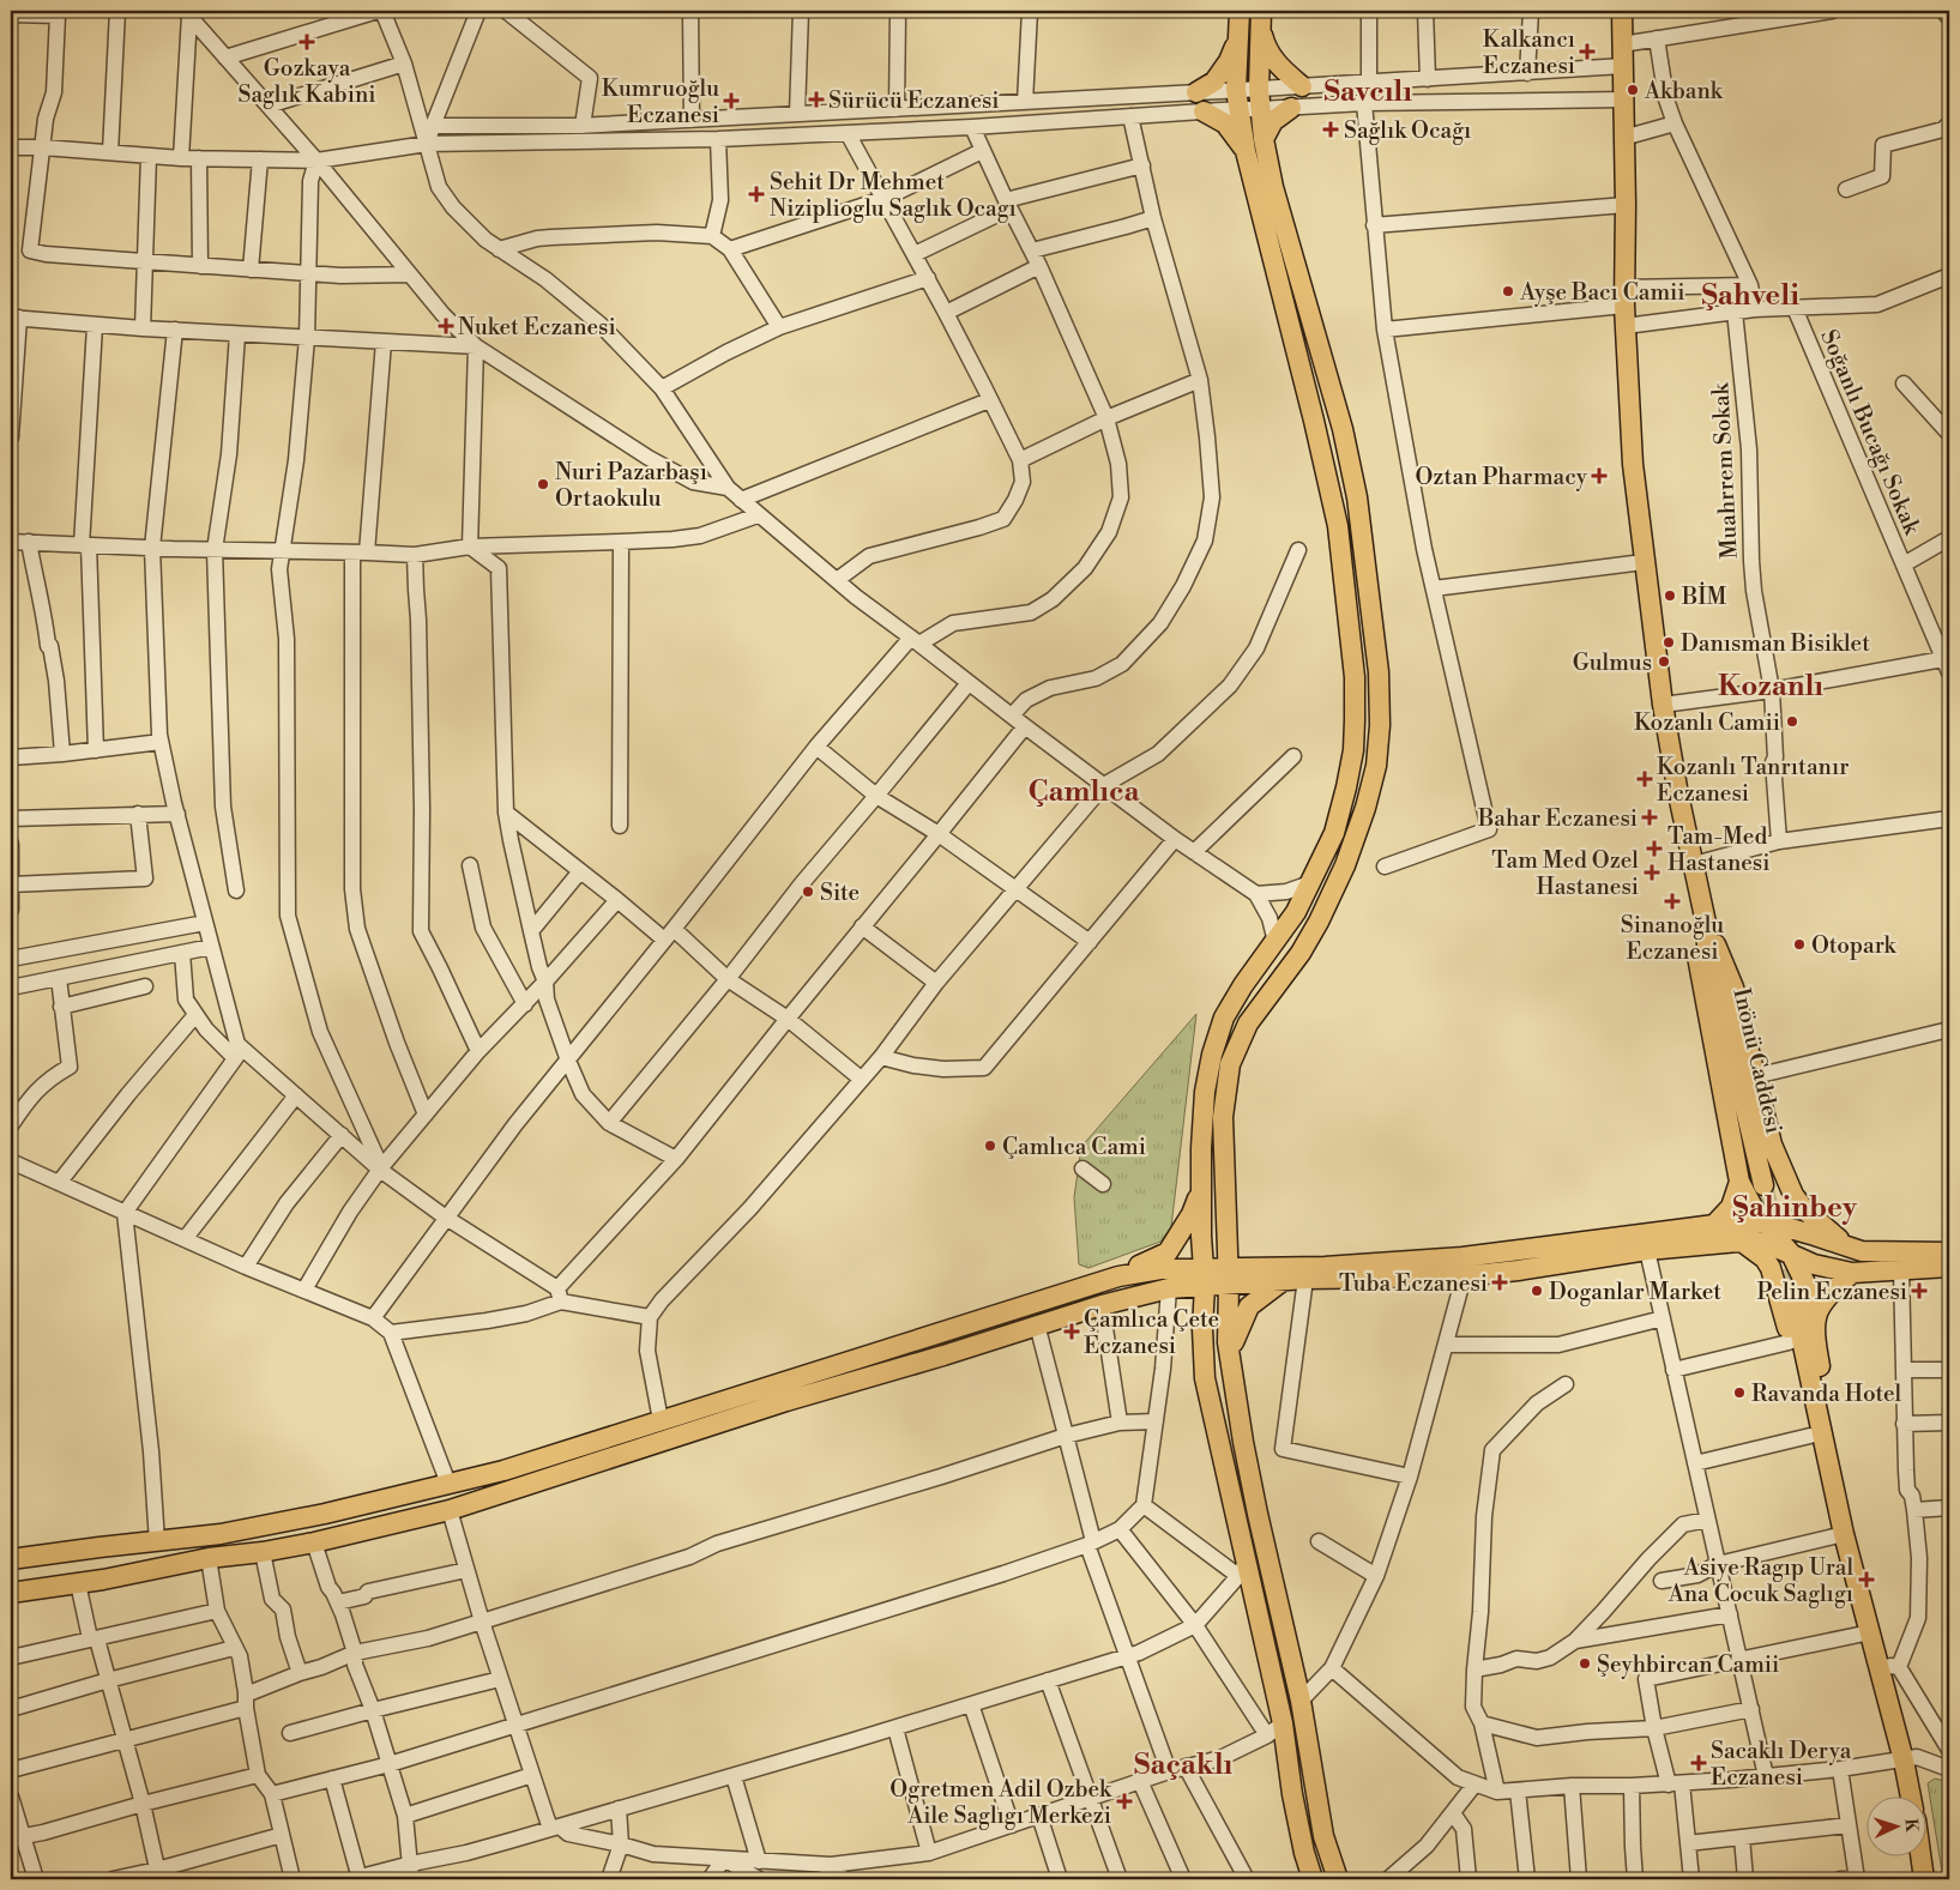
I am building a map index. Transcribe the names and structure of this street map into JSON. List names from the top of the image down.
{
  "streets": {
    "main road": ["Inönü Caddesi"],
    "street": ["Soğanlı Bucağı Sokak", "Muahrrem Sokak"]
  },
  "districts": [
    "Savcılı",
    "Şahveli",
    "Kozanlı",
    "Çamlıca",
    "Şahinbey",
    "Saçaklı"
  ],
  "places": {
    "health": [
      "Gozkaya Saglık Kabini",
      "Kalkancı Eczanesi",
      "Sürücü Eczanesi",
      "Kumruoğlu Eczanesi",
      "Sağlık Ocağı",
      "Sehit Dr Mehmet Niziplioglu Saglık Ocagı",
      "Nuket Eczanesi",
      "Oztan Pharmacy",
      "Kozanlı Tanrıtanır Eczanesi",
      "Bahar Eczanesi",
      "Tam-Med Hastanesi",
      "Tam Med Ozel Hastanesi",
      "Sinanoğlu Eczanesi",
      "Tuba Eczanesi",
      "Pelin Eczanesi",
      "Çamlıca Çete Eczanesi",
      "Asiye Ragıp Ural Ana Cocuk Saglıgı",
      "Sacaklı Derya Eczanesi",
      "Ogretmen Adil Ozbek Aile Saglıgı Merkezi"
    ],
    "other": [
      "Akbank",
      "Ayşe Bacı Camii",
      "Nuri Pazarbaşı Ortaokulu",
      "BİM",
      "Danısman Bisiklet",
      "Gulmus",
      "Kozanlı Camii",
      "Site",
      "Otopark",
      "Çamlıca Cami",
      "Doganlar Market",
      "Ravanda Hotel",
      "Şeyhbircan Camii"
    ]
  },
  "north": "right"
}
